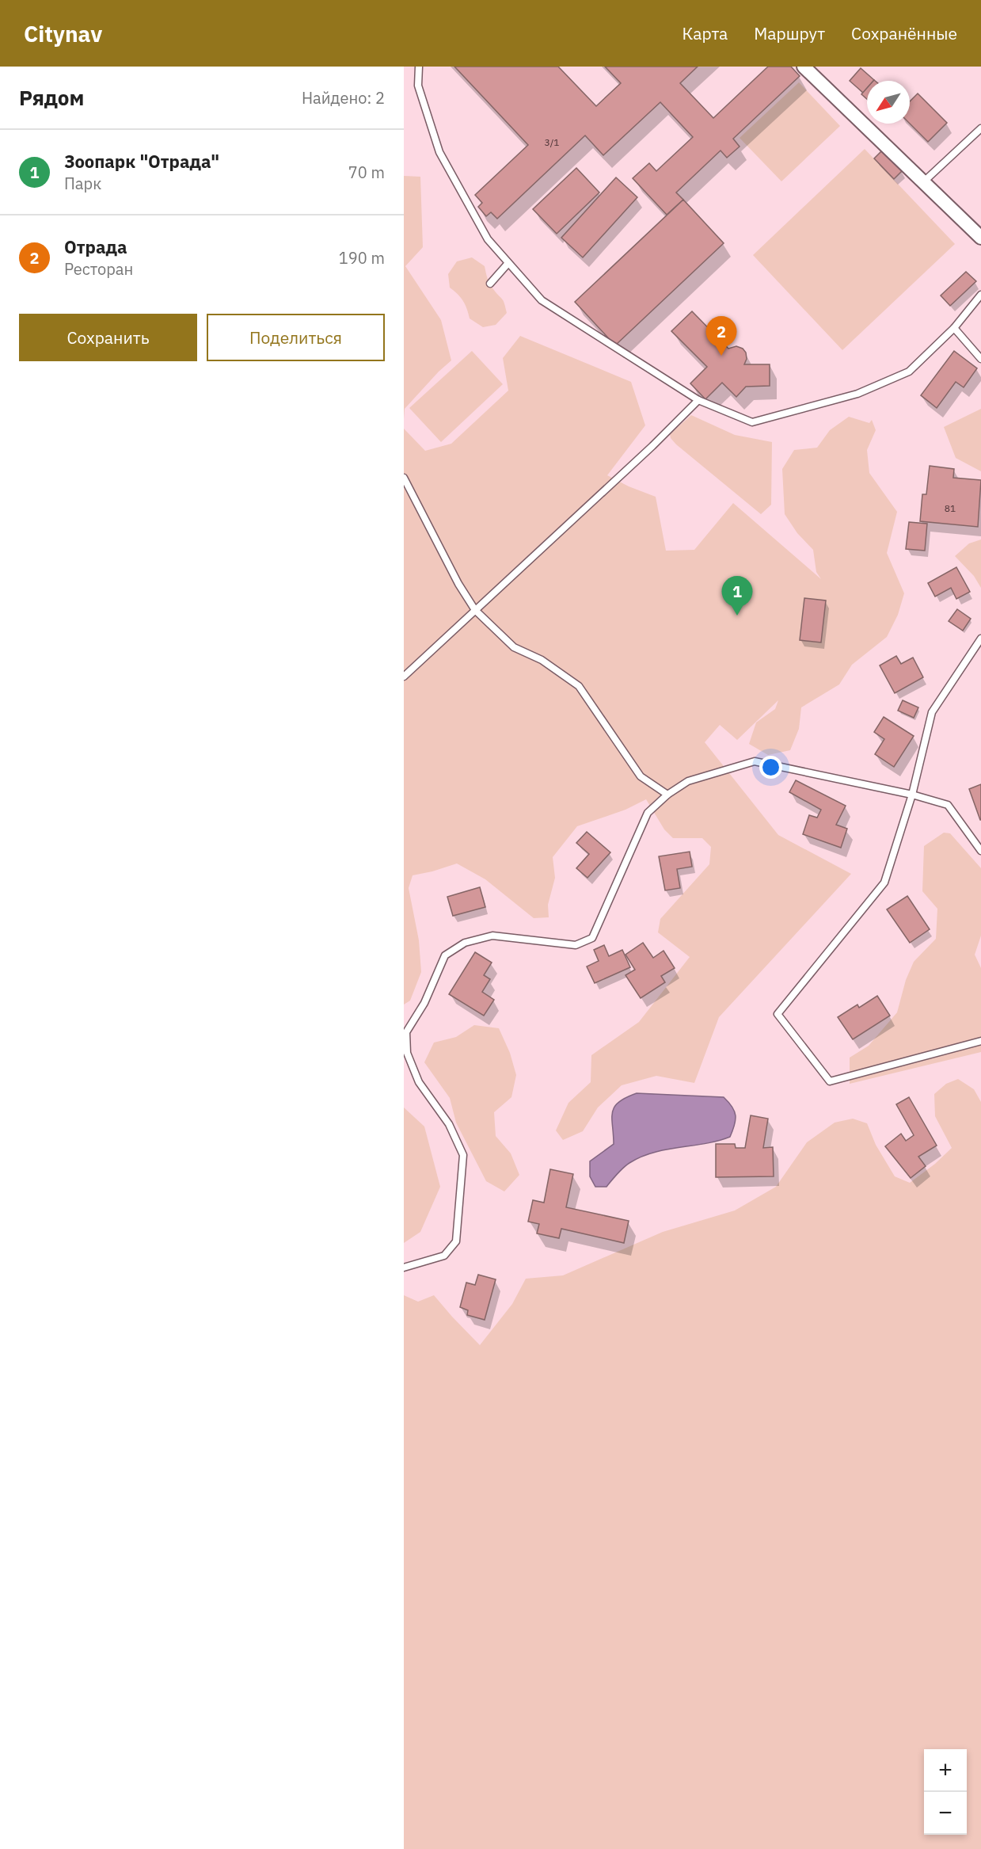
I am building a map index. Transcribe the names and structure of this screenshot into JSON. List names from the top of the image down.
{
  "house_numbers": ["3/1", "81"],
  "north": "bottom left",
  "page": {
    "header": "Citynav",
    "nav": ["Карта", "Маршрут", "Сохранённые"],
    "heading": ["Рядом", "Найдено: 2"],
    "list": [
      {
        "mark": "1",
        "name": "Зоопарк \"Отрада\"",
        "note": "Парк",
        "value": "70 m"
      },
      {
        "mark": "2",
        "name": "Отрада",
        "note": "Ресторан",
        "value": "190 m"
      }
    ],
    "buttons": ["Сохранить", "Поделиться"],
    "pins": ["2", "1"],
    "map_buttons": ["+", "−"]
  }
}
